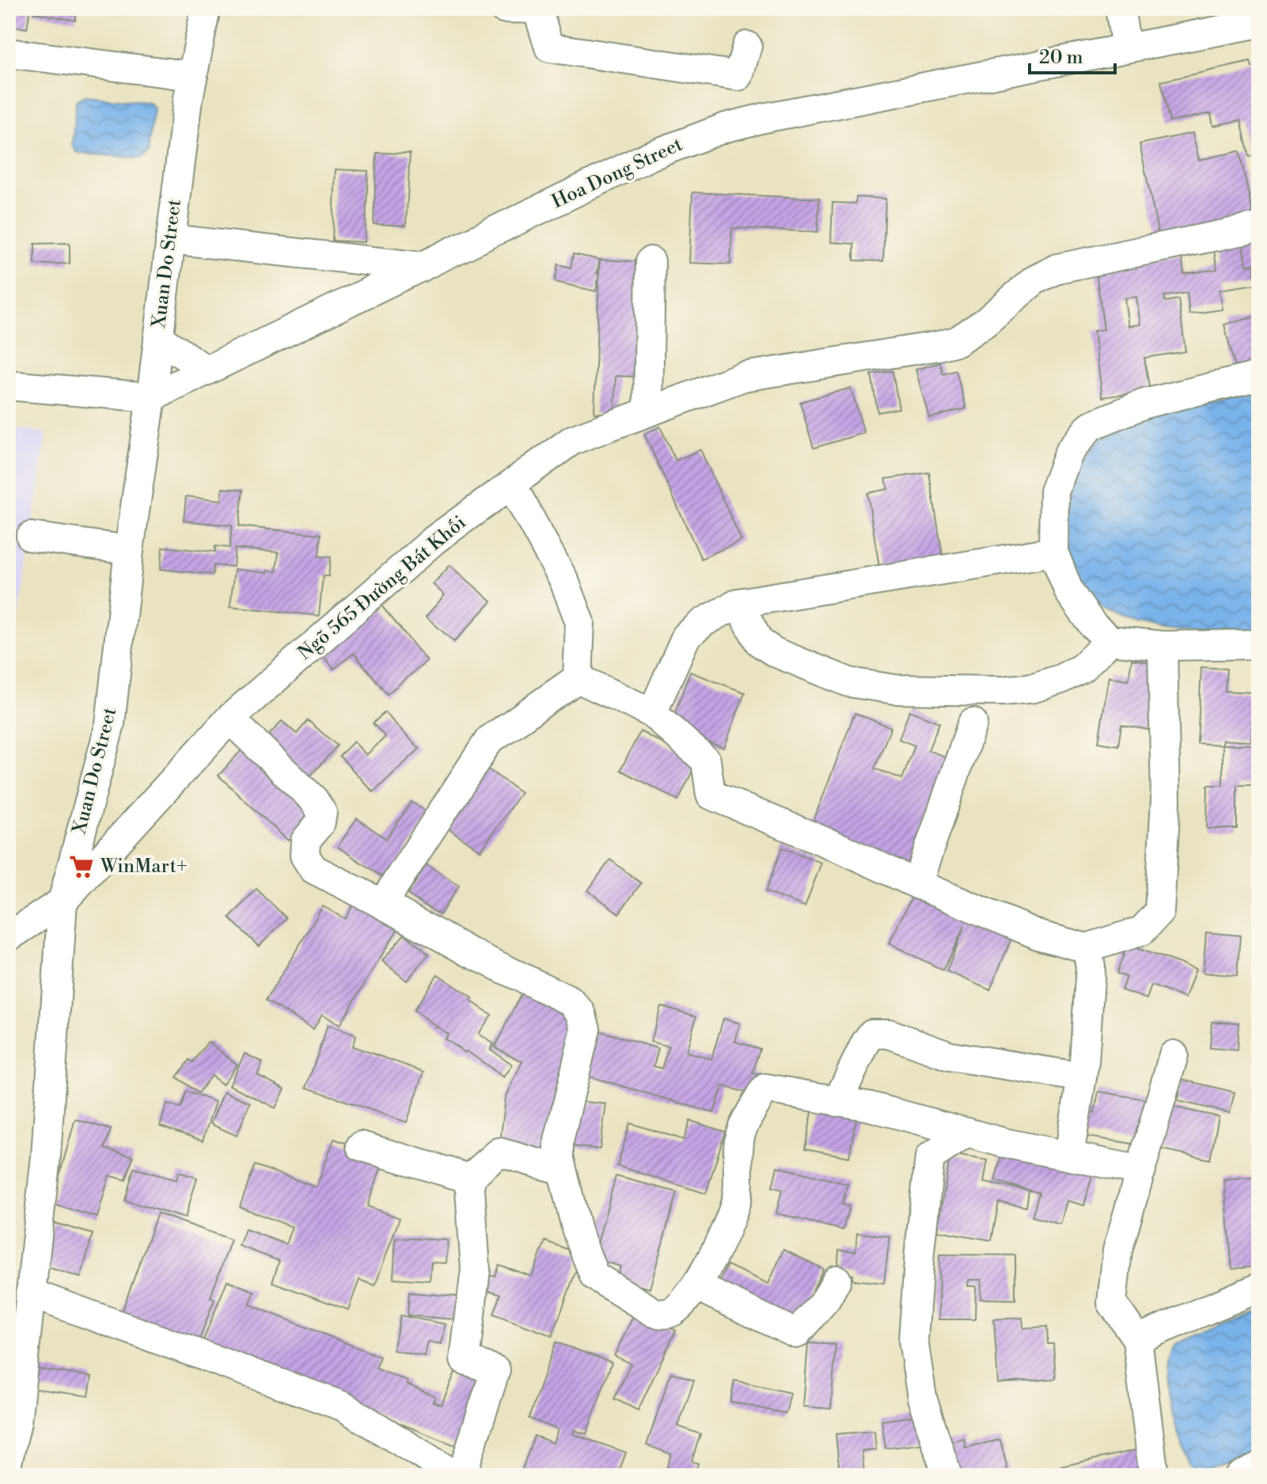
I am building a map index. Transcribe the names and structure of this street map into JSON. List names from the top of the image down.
{
  "streets": {
    "street": ["Hoa Dong Street", "Xuan Do Street", "Ngõ 565 Đường Bát Khối"]
  },
  "crossings": [
    ["Hoa Dong Street", "Xuan Do Street"],
    ["Xuan Do Street", "Ngõ 565 Đường Bát Khối"]
  ],
  "places": {
    "supermarket": ["WinMart+"]
  },
  "scale_bar": "20 m"
}
